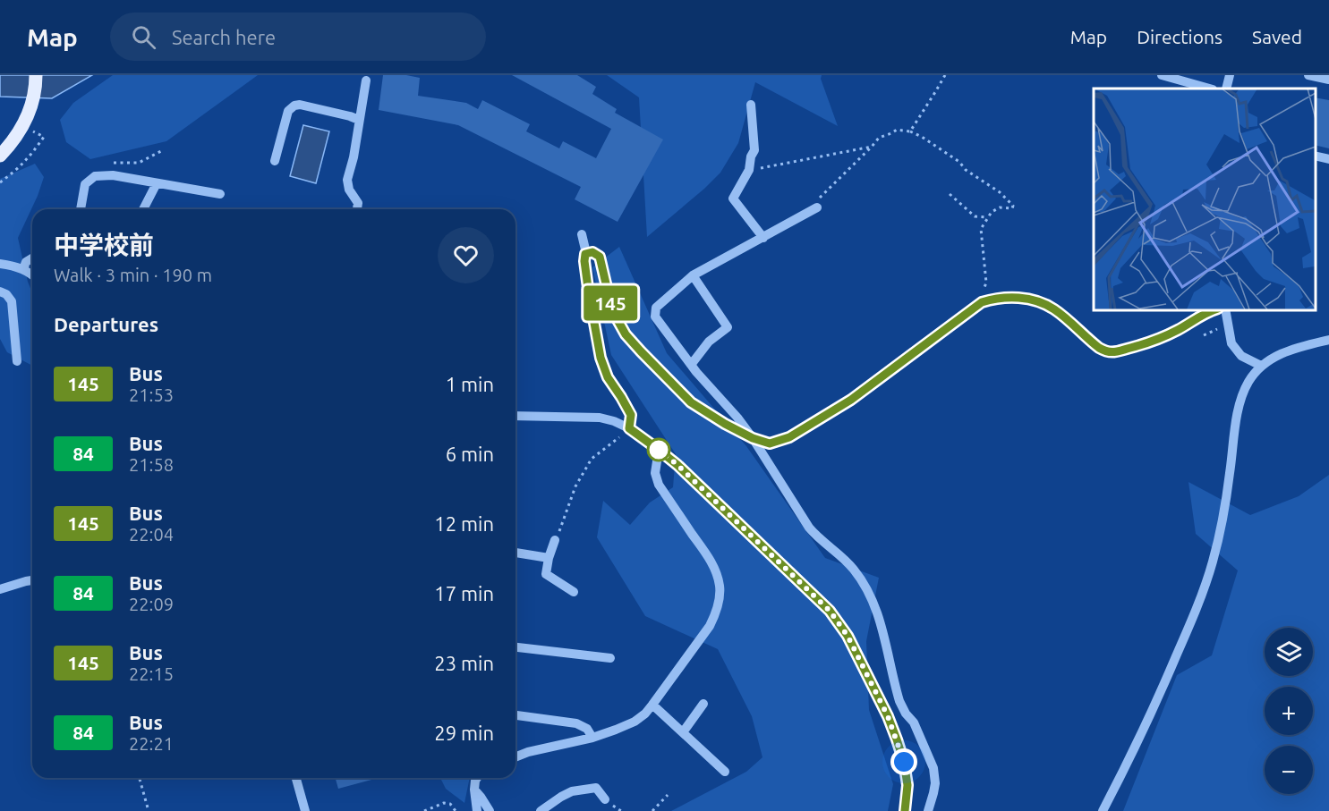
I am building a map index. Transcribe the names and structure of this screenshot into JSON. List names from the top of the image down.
{
  "lines": ["bus line 145"],
  "page": {
    "header": "Map",
    "search": "Search here",
    "nav": ["Map", "Directions", "Saved"],
    "on_map": "145",
    "heading": [
      ["中学校前", "Walk · 3 min · 190 m"],
      "Departures"
    ],
    "list": [
      {
        "mark": "145",
        "name": "Bus",
        "note": "21:53",
        "value": "1 min"
      },
      {
        "mark": "84",
        "name": "Bus",
        "note": "21:58",
        "value": "6 min"
      },
      {
        "mark": "145",
        "name": "Bus",
        "note": "22:04",
        "value": "12 min"
      },
      {
        "mark": "84",
        "name": "Bus",
        "note": "22:09",
        "value": "17 min"
      },
      {
        "mark": "145",
        "name": "Bus",
        "note": "22:15",
        "value": "23 min"
      },
      {
        "mark": "84",
        "name": "Bus",
        "note": "22:21",
        "value": "29 min"
      }
    ],
    "map_buttons": ["+", "−"]
  }
}
